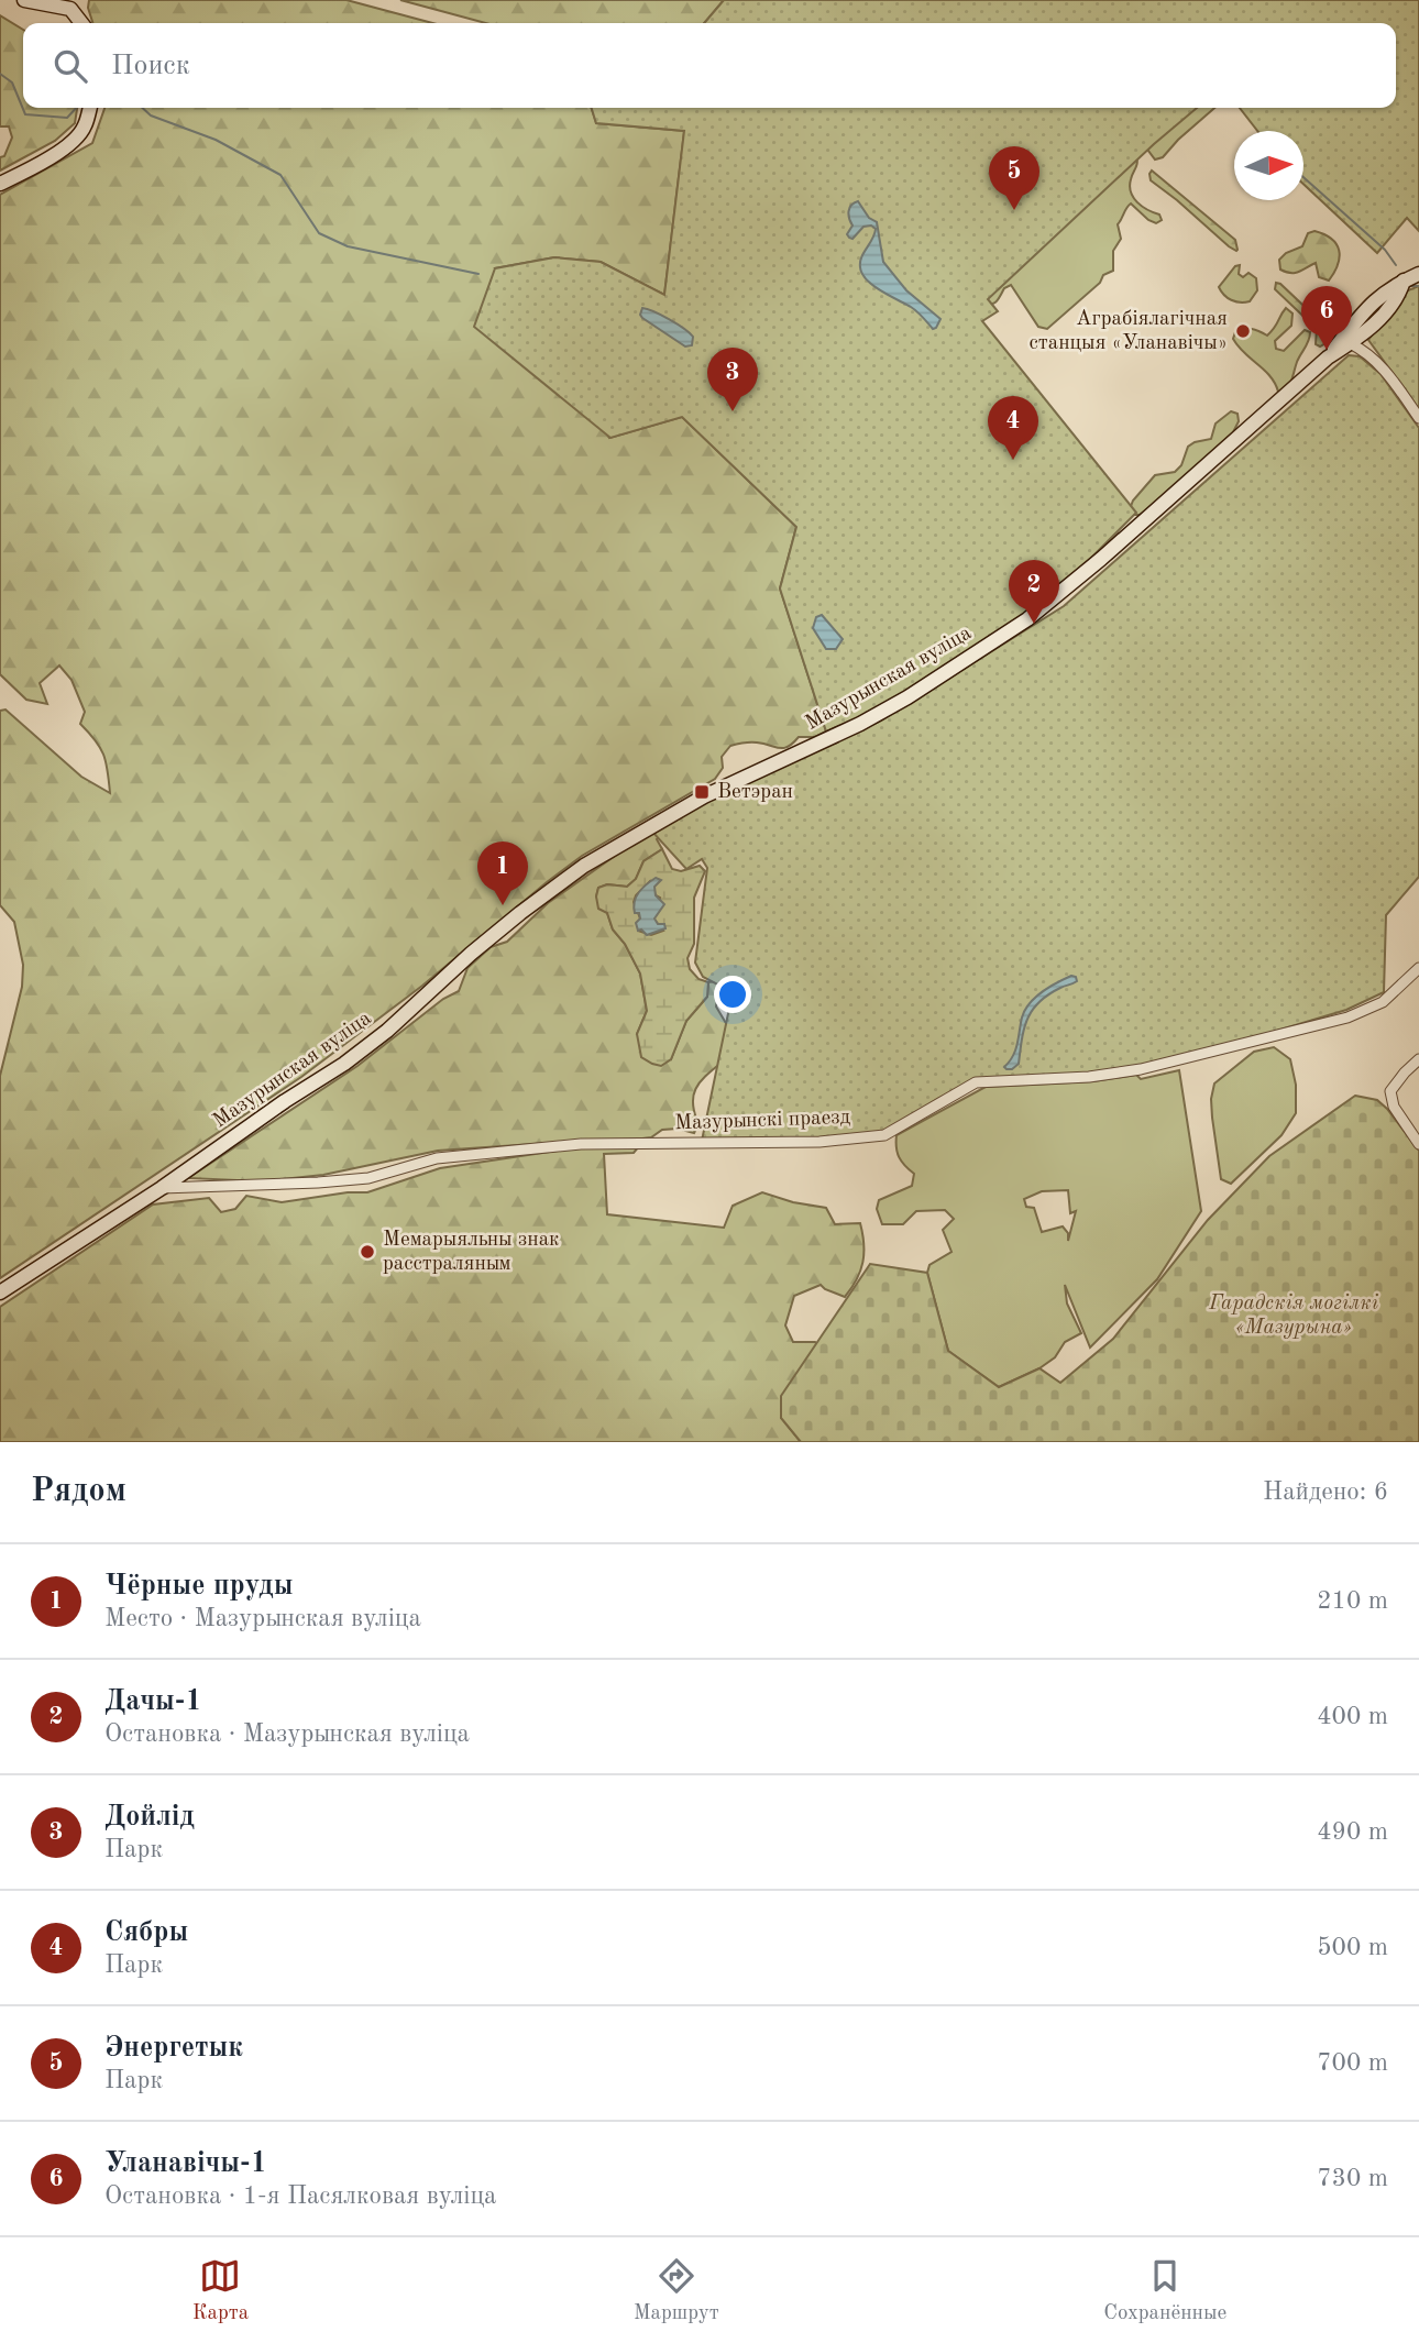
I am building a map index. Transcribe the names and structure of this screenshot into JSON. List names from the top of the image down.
{
  "streets": {
    "street": ["Мазурынская вуліца", "Мазурынскі праезд"]
  },
  "crossings": [
    ["Мазурынская вуліца", "Мазурынскі праезд"]
  ],
  "parks": ["Гарадскія могілкі «Мазурына»"],
  "places": {
    "other": ["Аграбіялагічная станцыя «Уланавічы»", "Мемарыяльны знак расстраляным"],
    "transit": ["Ветэран"]
  },
  "north": "right",
  "page": {
    "search": "Поиск",
    "pins": [
      "5",
      "6",
      "3",
      "4",
      "2",
      "1"
    ],
    "heading": ["Рядом", "Найдено: 6"],
    "list": [
      {
        "mark": "1",
        "name": "Чёрные пруды",
        "note": "Место · Мазурынская вуліца",
        "value": "210 m"
      },
      {
        "mark": "2",
        "name": "Дачы-1",
        "note": "Остановка · Мазурынская вуліца",
        "value": "400 m"
      },
      {
        "mark": "3",
        "name": "Дойлід",
        "note": "Парк",
        "value": "490 m"
      },
      {
        "mark": "4",
        "name": "Сябры",
        "note": "Парк",
        "value": "500 m"
      },
      {
        "mark": "5",
        "name": "Энергетык",
        "note": "Парк",
        "value": "700 m"
      },
      {
        "mark": "6",
        "name": "Уланавічы-1",
        "note": "Остановка · 1-я Пасялковая вуліца",
        "value": "730 m"
      }
    ],
    "nav": ["Карта", "Маршрут", "Сохранённые"]
  }
}
